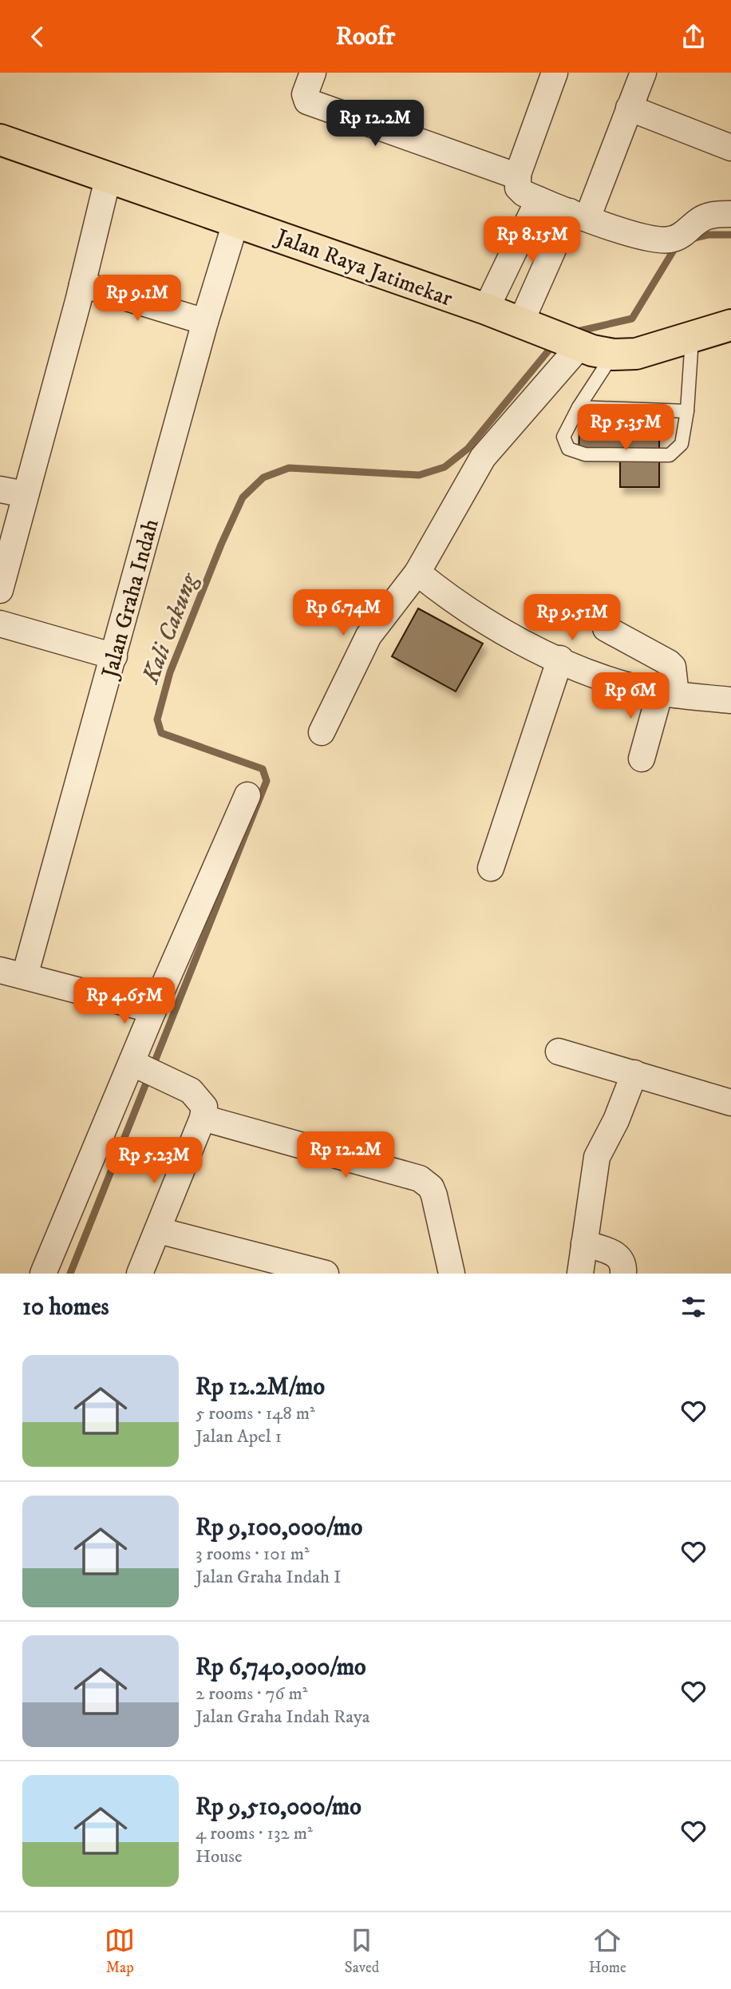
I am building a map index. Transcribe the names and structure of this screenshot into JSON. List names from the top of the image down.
{
  "streets": {
    "main road": ["Jalan Raya Jatimekar"],
    "street": ["Jalan Graha Indah"]
  },
  "crossings": [
    ["Jalan Raya Jatimekar", "Jalan Graha Indah"]
  ],
  "water": ["Kali Cakung"],
  "page": {
    "header": "Roofr",
    "price": [
      "Rp 12.2M",
      "Rp 8.15M",
      "Rp 9.1M",
      "Rp 5.35M",
      "Rp 6.74M",
      "Rp 9.51M",
      "Rp 6M",
      "Rp 4.65M",
      "Rp 12.2M",
      "Rp 5.23M"
    ],
    "heading": "10 homes",
    "list": [
      {
        "name": "Rp 12.2M/mo",
        "note": "5 rooms · 148 m² · Jalan Apel 1"
      },
      {
        "name": "Rp 9,100,000/mo",
        "note": "3 rooms · 101 m² · Jalan Graha Indah I"
      },
      {
        "name": "Rp 6,740,000/mo",
        "note": "2 rooms · 76 m² · Jalan Graha Indah Raya"
      },
      {
        "name": "Rp 9,510,000/mo",
        "note": "4 rooms · 132 m² · House"
      }
    ],
    "tabs": ["Map", "Saved", "Home"]
  }
}
